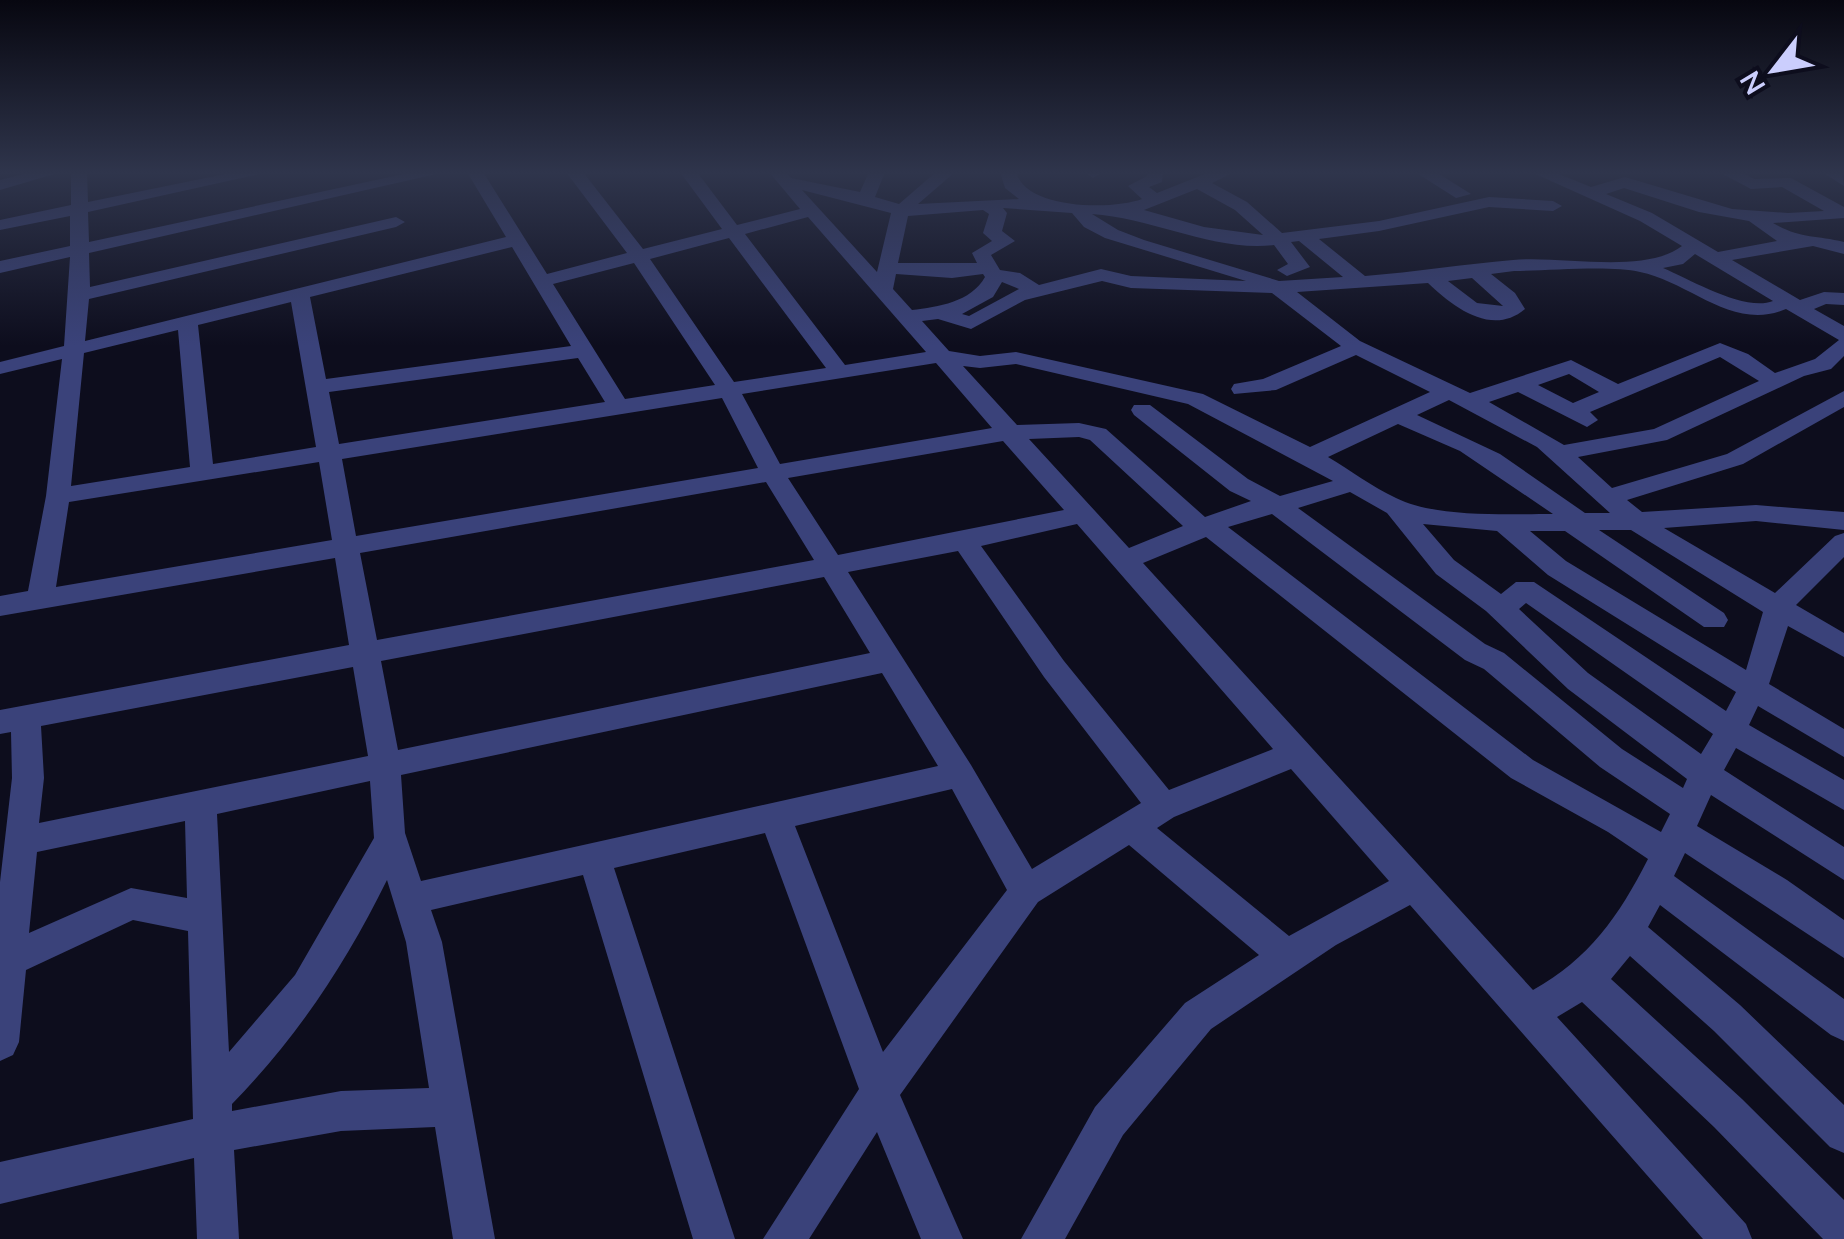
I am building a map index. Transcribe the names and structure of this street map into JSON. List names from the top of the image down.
{
  "north": "bottom left"
}
